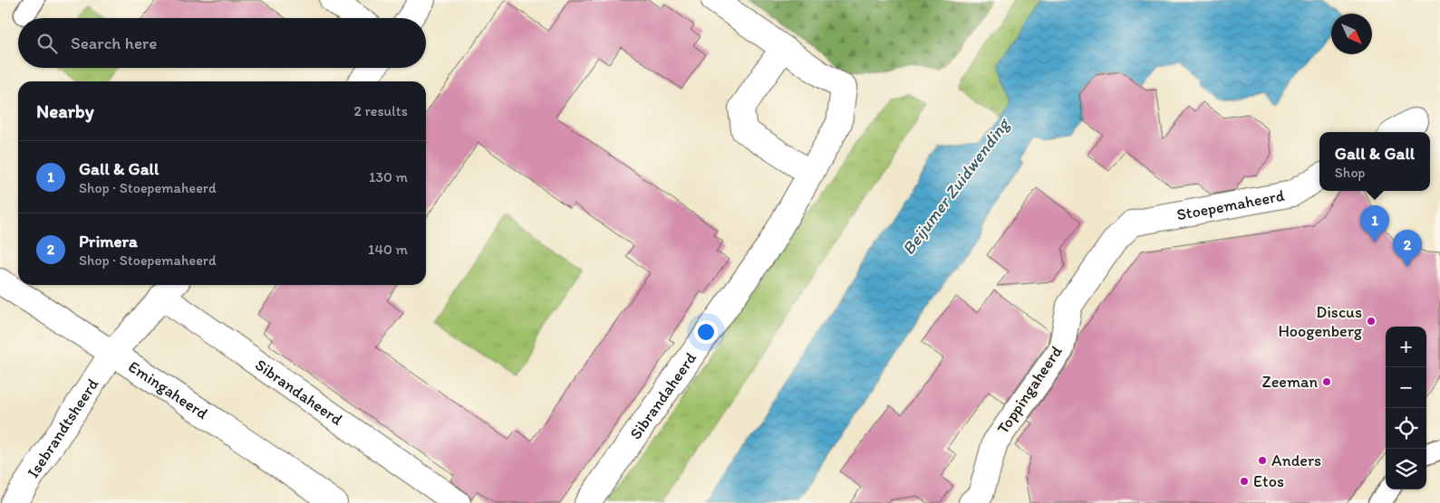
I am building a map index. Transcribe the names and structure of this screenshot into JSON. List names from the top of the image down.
{
  "streets": {
    "street": [
      "Stoepemaheerd",
      "Emingaheerd",
      "Toppingaheerd",
      "Sibrandaheerd",
      "Isebrandtsheerd"
    ]
  },
  "crossings": [
    ["Stoepemaheerd", "Toppingaheerd"],
    ["Emingaheerd", "Sibrandaheerd"],
    ["Emingaheerd", "Isebrandtsheerd"],
    ["Sibrandaheerd", "Isebrandtsheerd"]
  ],
  "water": ["Beijumer Zuidwending"],
  "places": [
    "Discus Hoogenberg",
    "Zeeman",
    "Anders",
    "Etos"
  ],
  "north": "bottom right",
  "page": {
    "search": "Search here",
    "heading": ["Nearby", "2 results"],
    "popup": ["Gall & Gall", "Shop"],
    "list": [
      {
        "mark": "1",
        "name": "Gall & Gall",
        "note": "Shop · Stoepemaheerd",
        "value": "130 m"
      },
      {
        "mark": "2",
        "name": "Primera",
        "note": "Shop · Stoepemaheerd",
        "value": "140 m"
      }
    ],
    "pins": ["1", "2"],
    "map_buttons": ["+", "−"]
  }
}
